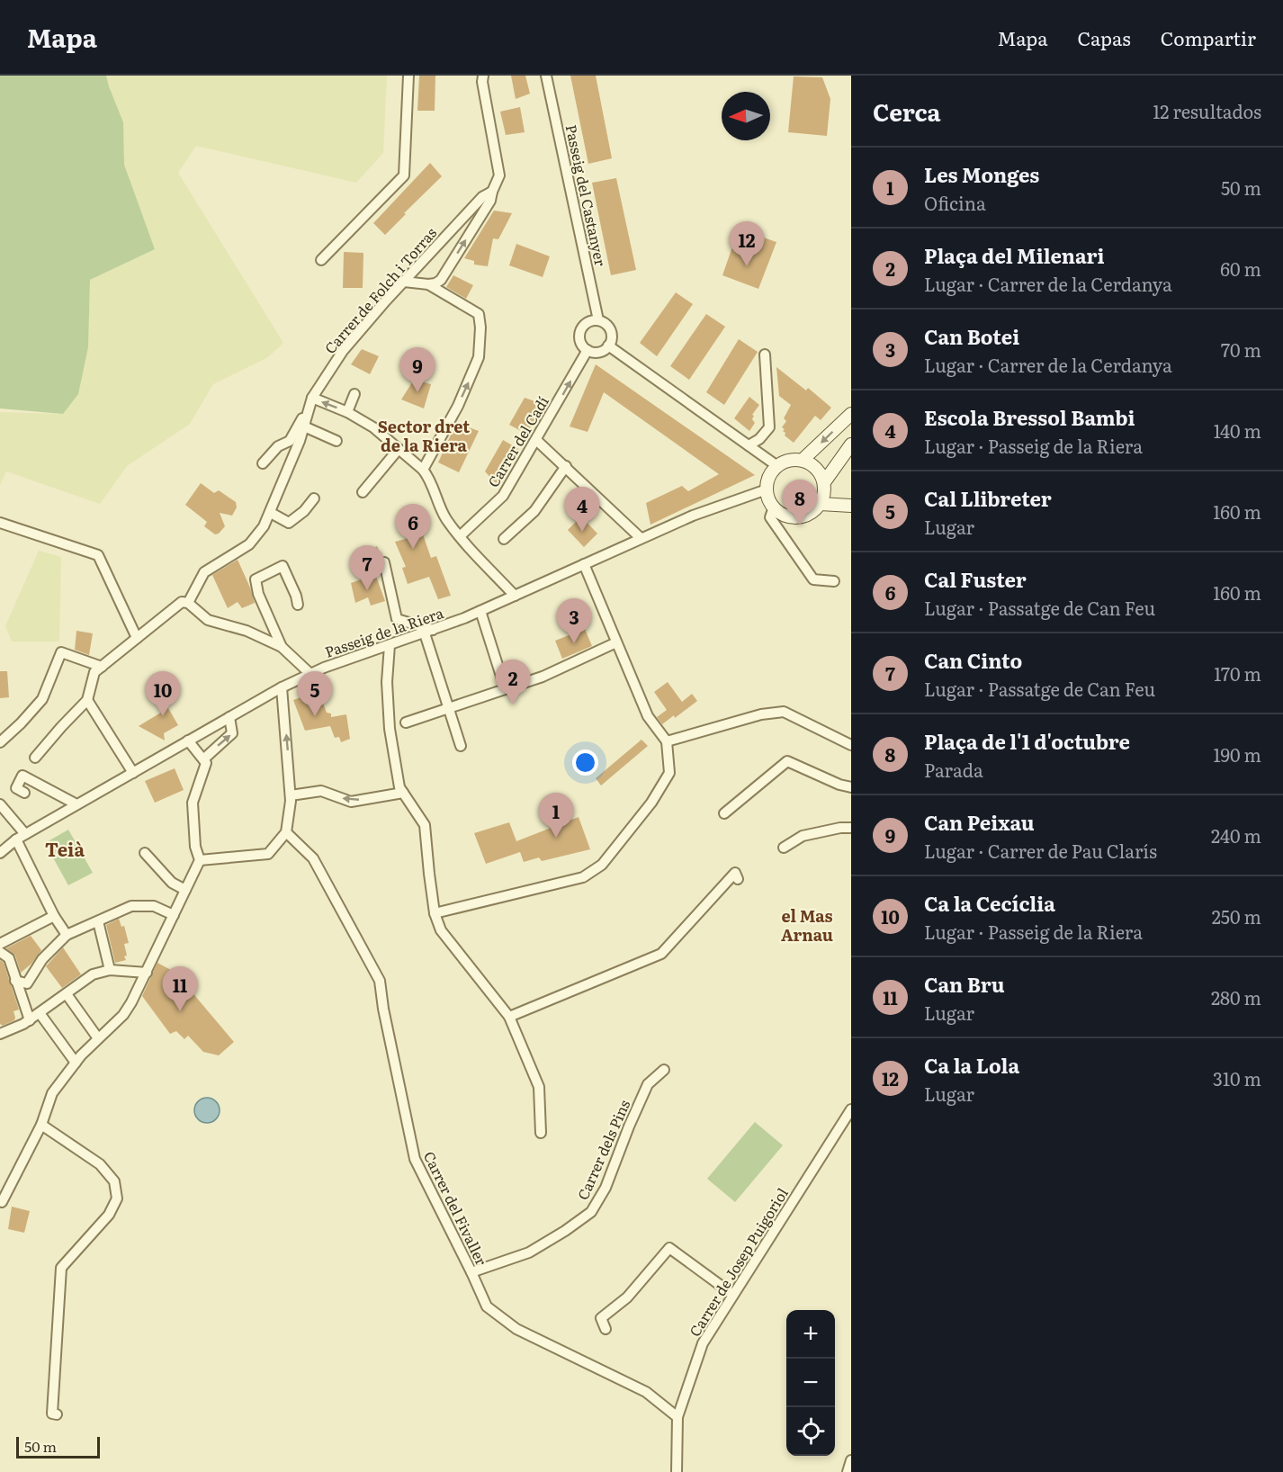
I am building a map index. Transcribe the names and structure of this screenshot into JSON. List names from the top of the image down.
{
  "streets": {
    "street": [
      "Passeig del Castanyer",
      "Carrer de Folch i Torras",
      "Carrer del Cadí",
      "Passeig de la Riera",
      "Carrer dels Pins",
      "Carrer del Fivaller",
      "Carrer de Josep Puigoriol"
    ]
  },
  "crossings": [
    ["Passeig del Castanyer", "Carrer del Cadí"],
    ["Carrer dels Pins", "Carrer del Fivaller"],
    ["Carrer del Fivaller", "Carrer de Josep Puigoriol"]
  ],
  "one_way": ["Carrer del Cadí"],
  "districts": ["Sector dret de la Riera", "Teià", "el Mas Arnau"],
  "scale_bar": "50 m",
  "north": "left",
  "page": {
    "header": "Mapa",
    "nav": ["Mapa", "Capas", "Compartir"],
    "heading": ["Cerca", "12 resultados"],
    "list": [
      {
        "mark": "1",
        "name": "Les Monges",
        "note": "Oficina",
        "value": "50 m"
      },
      {
        "mark": "2",
        "name": "Plaça del Milenari",
        "note": "Lugar · Carrer de la Cerdanya",
        "value": "60 m"
      },
      {
        "mark": "3",
        "name": "Can Botei",
        "note": "Lugar · Carrer de la Cerdanya",
        "value": "70 m"
      },
      {
        "mark": "4",
        "name": "Escola Bressol Bambi",
        "note": "Lugar · Passeig de la Riera",
        "value": "140 m"
      },
      {
        "mark": "5",
        "name": "Cal Llibreter",
        "note": "Lugar",
        "value": "160 m"
      },
      {
        "mark": "6",
        "name": "Cal Fuster",
        "note": "Lugar · Passatge de Can Feu",
        "value": "160 m"
      },
      {
        "mark": "7",
        "name": "Can Cinto",
        "note": "Lugar · Passatge de Can Feu",
        "value": "170 m"
      },
      {
        "mark": "8",
        "name": "Plaça de l'1 d'octubre",
        "note": "Parada",
        "value": "190 m"
      },
      {
        "mark": "9",
        "name": "Can Peixau",
        "note": "Lugar · Carrer de Pau Clarís",
        "value": "240 m"
      },
      {
        "mark": "10",
        "name": "Ca la Cecíclia",
        "note": "Lugar · Passeig de la Riera",
        "value": "250 m"
      },
      {
        "mark": "11",
        "name": "Can Bru",
        "note": "Lugar",
        "value": "280 m"
      },
      {
        "mark": "12",
        "name": "Ca la Lola",
        "note": "Lugar",
        "value": "310 m"
      }
    ],
    "pins": [
      "12",
      "9",
      "8",
      "4",
      "6",
      "7",
      "3",
      "2",
      "5",
      "10",
      "1",
      "11"
    ],
    "map_buttons": ["+", "−"],
    "scale": "50 m"
  }
}
